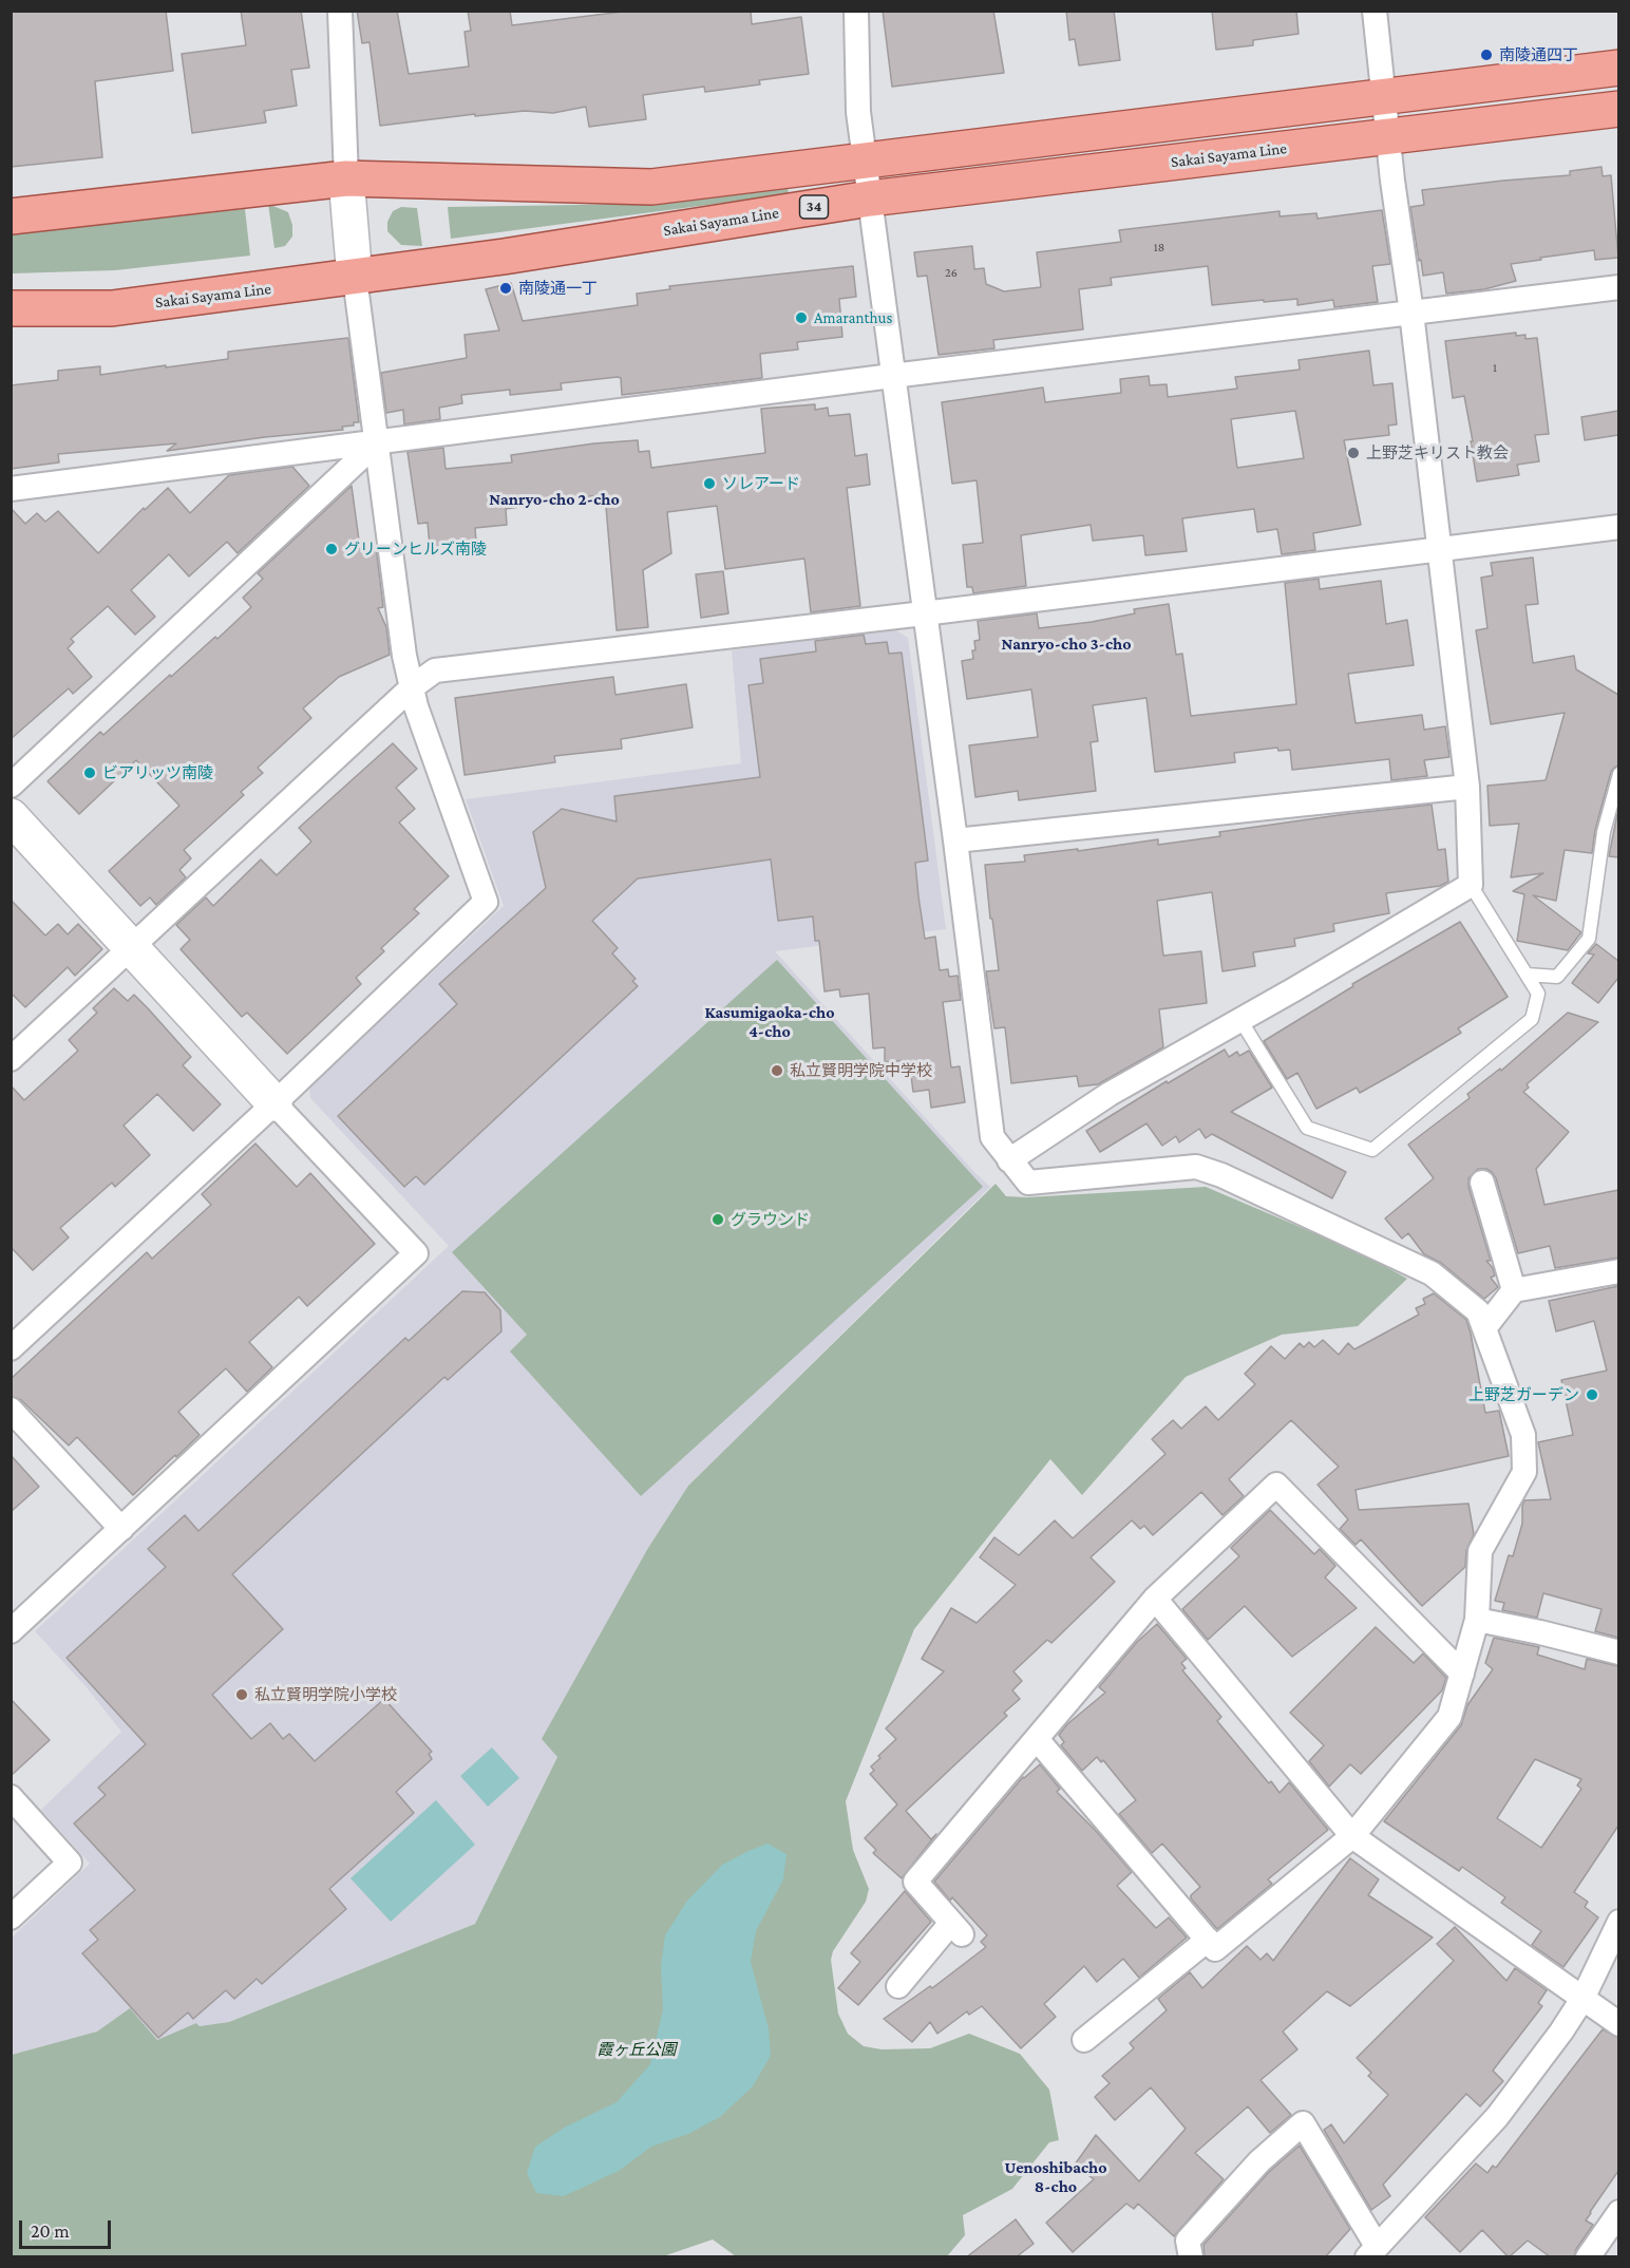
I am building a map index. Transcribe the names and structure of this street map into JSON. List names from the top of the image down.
{
  "streets": {
    "main road": ["Sakai Sayama Line", "34"]
  },
  "districts": [
    "Nanryo-cho 2-cho",
    "Nanryo-cho 3-cho",
    "Kasumigaoka-cho 4-cho",
    "Uenoshibacho 8-cho"
  ],
  "parks": ["霞ヶ丘公園"],
  "places": [
    "南陵通四丁",
    "南陵通一丁",
    "Amaranthus",
    "上野芝キリスト教会",
    "ソレアード",
    "グリーンヒルズ南陵",
    "ビアリッツ南陵",
    "私立賢明学院中学校",
    "グラウンド",
    "上野芝ガーデン",
    "私立賢明学院小学校"
  ],
  "house_numbers": ["18", "26", "1"],
  "scale_bar": "20 m"
}
